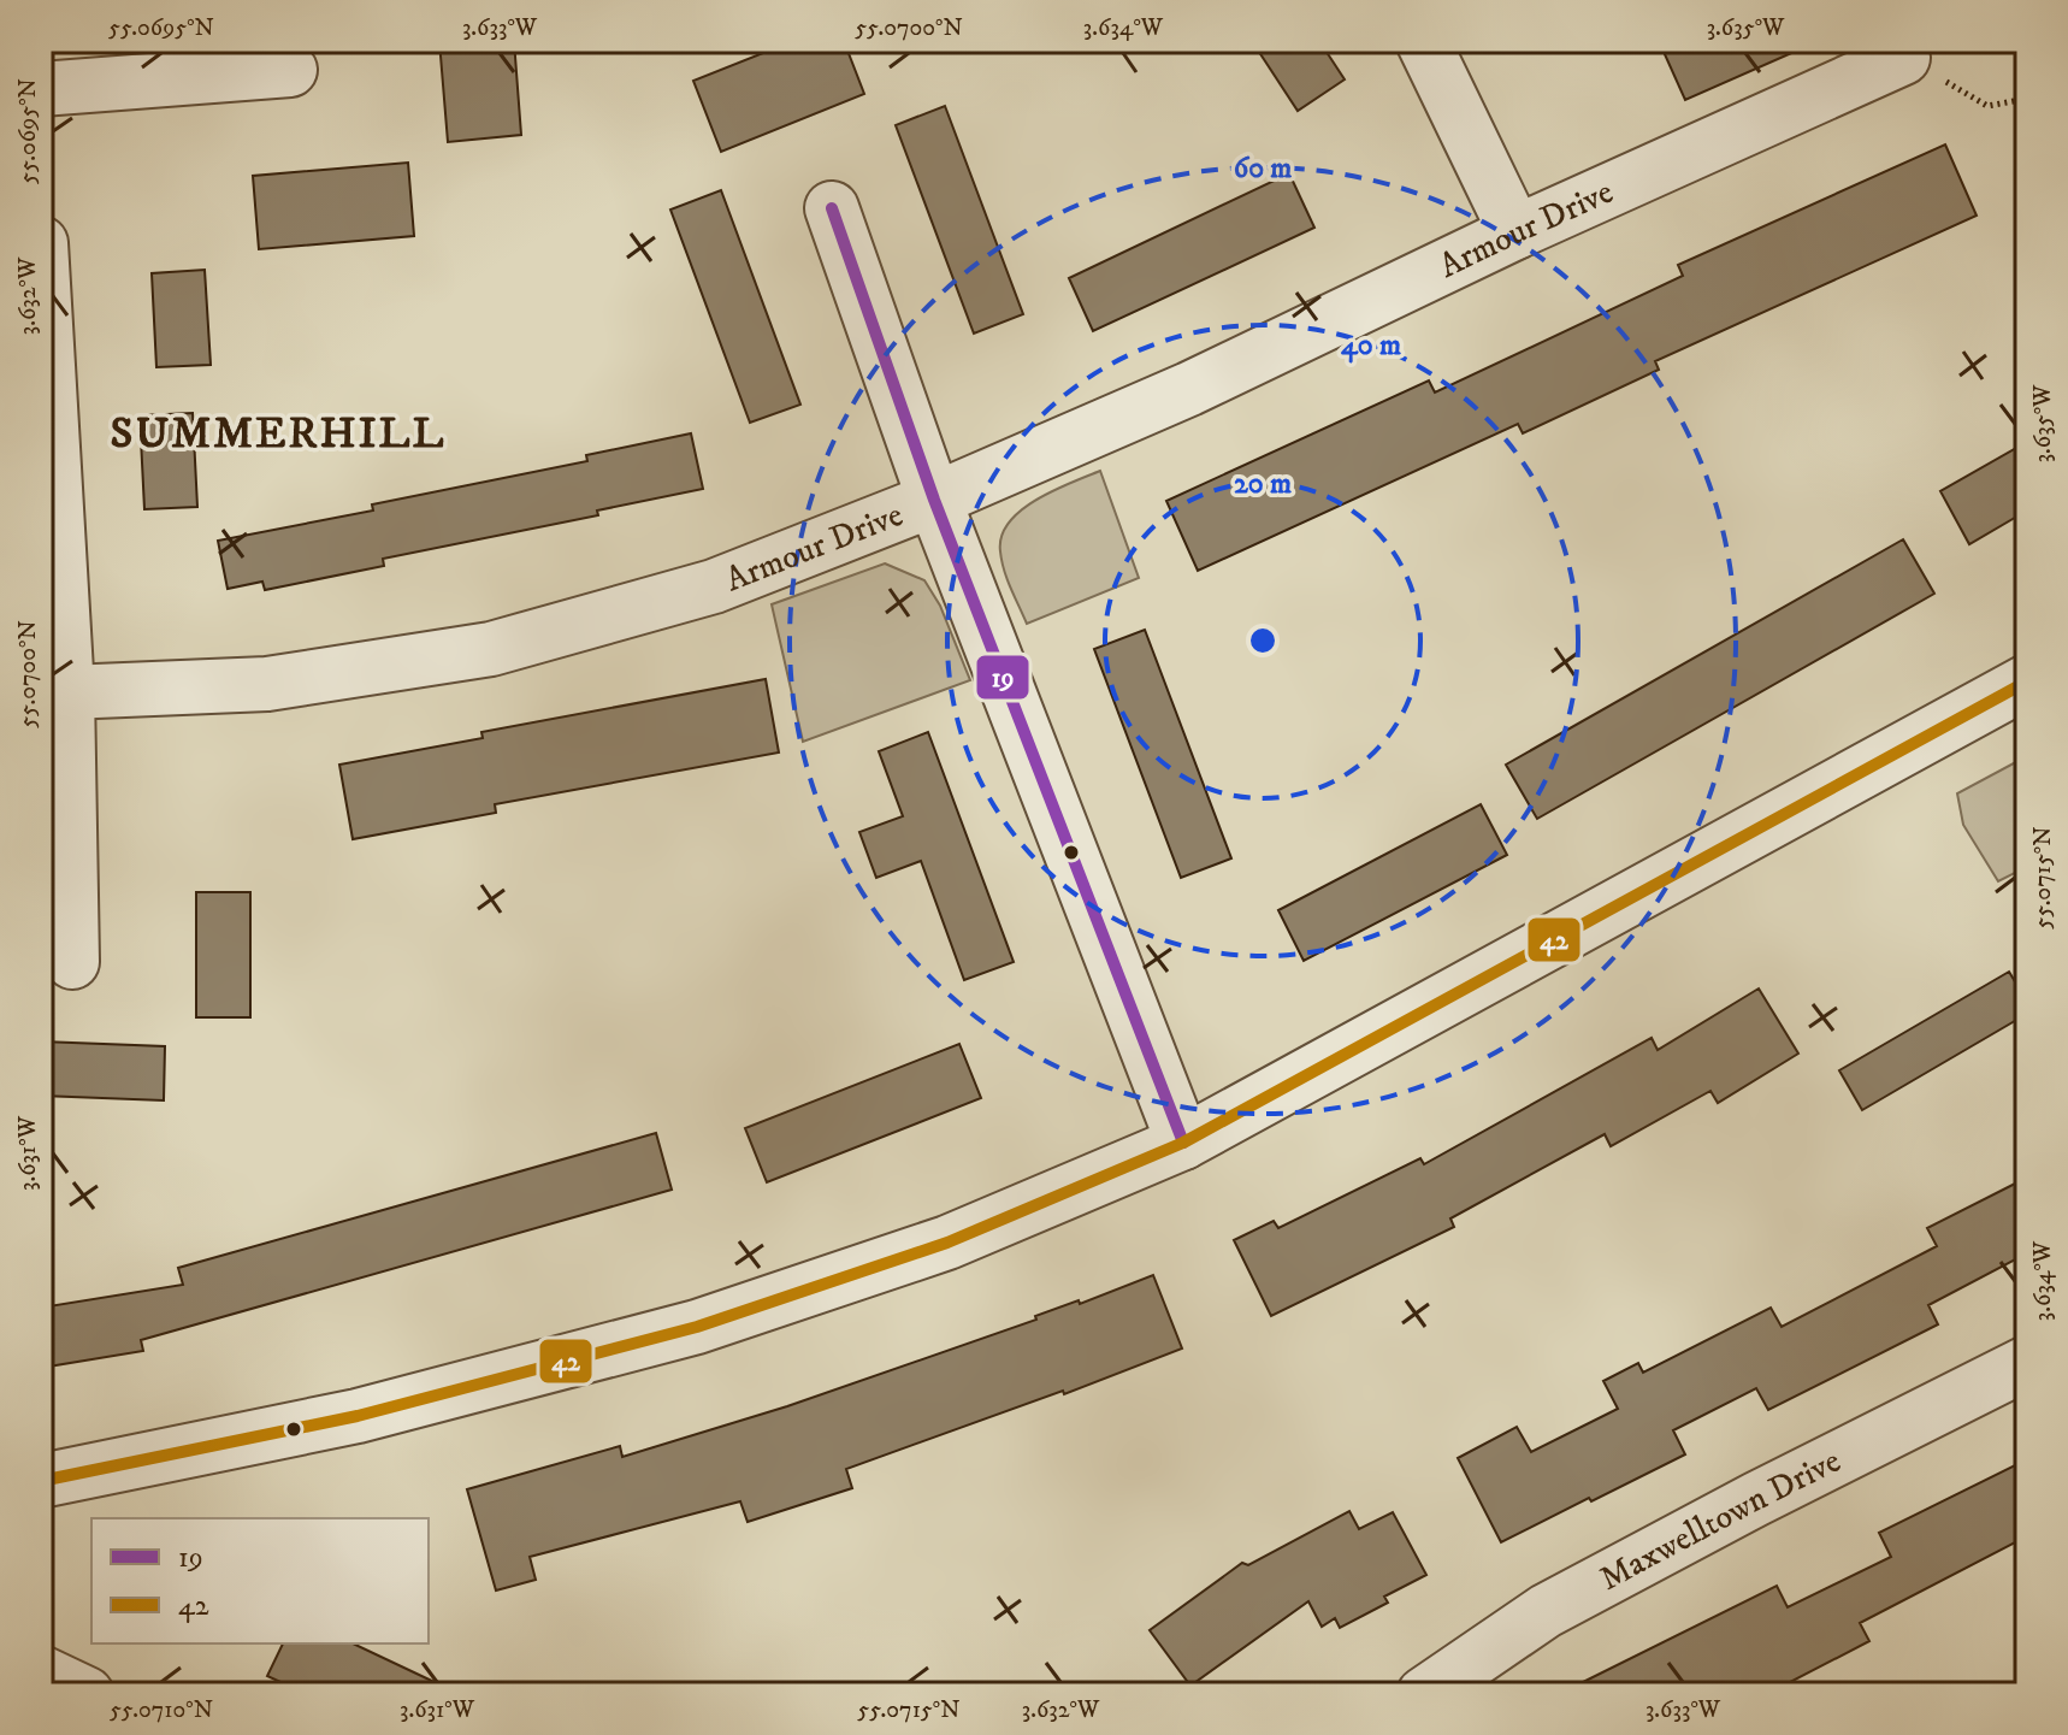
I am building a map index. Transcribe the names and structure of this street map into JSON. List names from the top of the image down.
{
  "streets": {
    "street": ["Armour Drive", "Maxwelltown Drive"]
  },
  "districts": ["SUMMERHILL"],
  "lines": ["transit line 19", "transit line 42"],
  "legend": ["19", "42"],
  "coordinates": [
    "55.0695°N",
    "3.633°W",
    "55.0700°N",
    "3.634°W",
    "3.635°W",
    "3.632°W",
    "55.0715°N",
    "3.631°W",
    "55.0710°N"
  ],
  "rings": ["60 m", "40 m", "20 m"]
}
